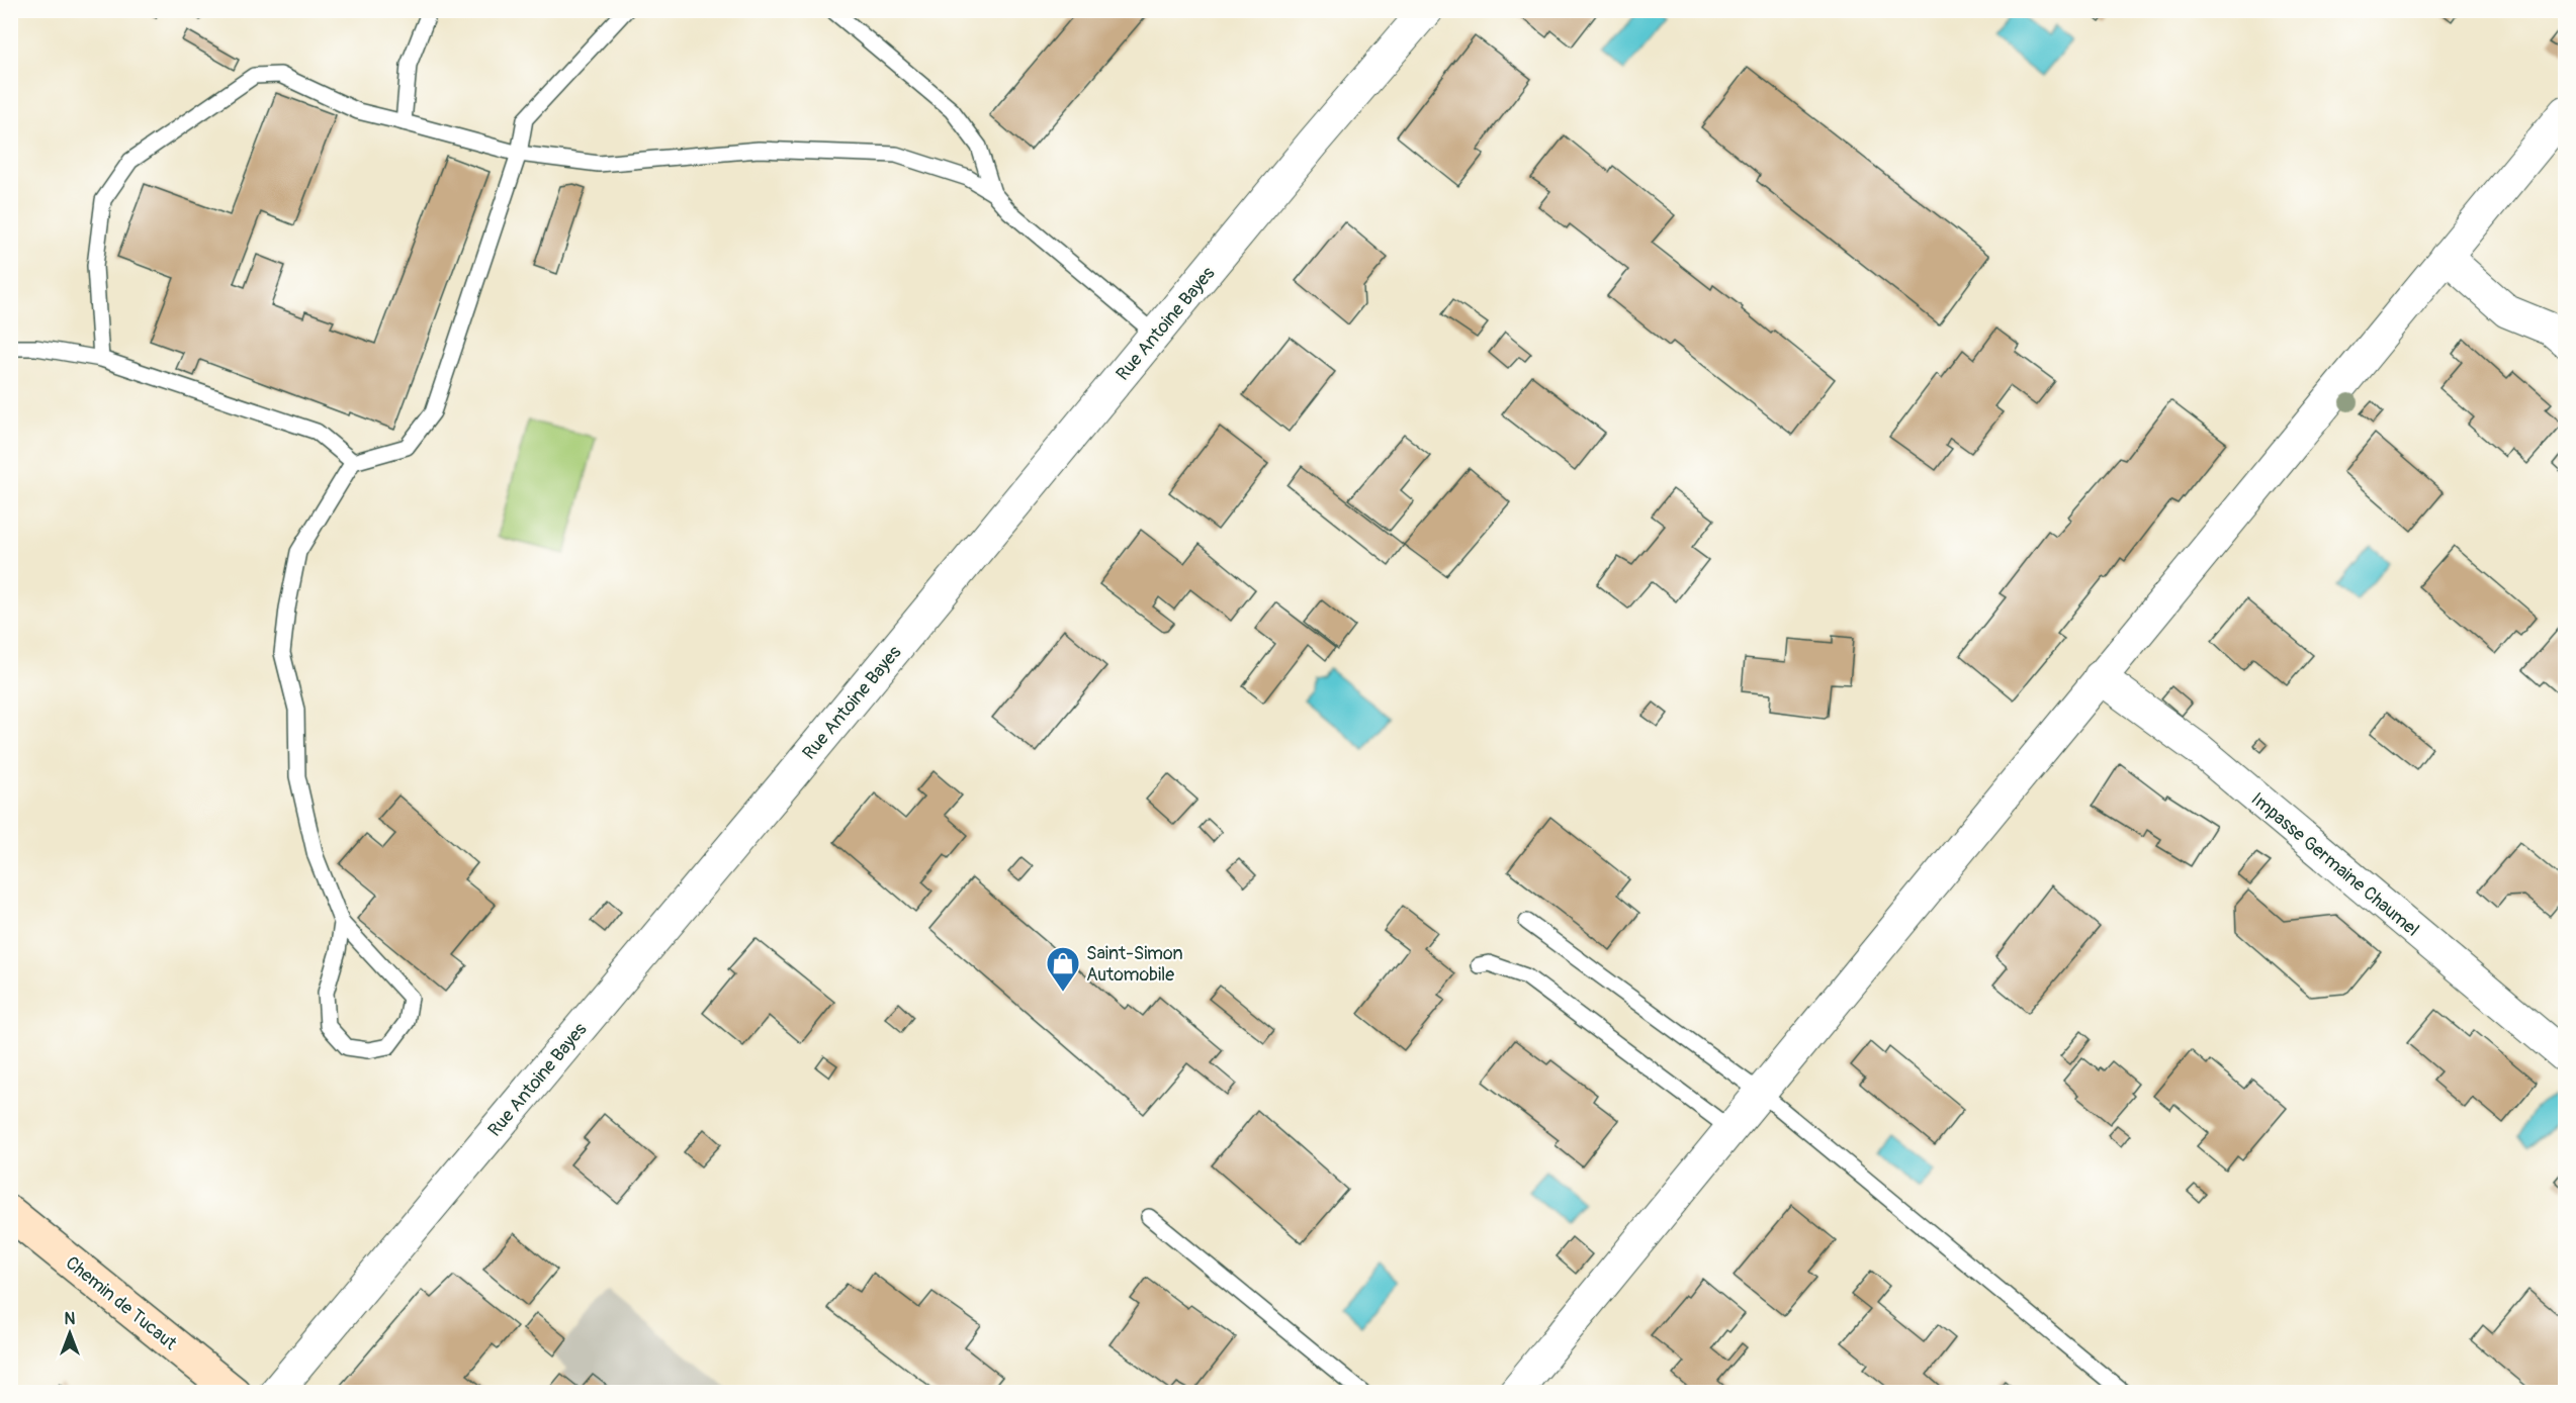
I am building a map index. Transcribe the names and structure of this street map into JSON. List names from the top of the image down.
{
  "streets": {
    "main road": ["Chemin de Tucaut"],
    "street": ["Rue Antoine Bayes", "Impasse Germaine Chaumel"]
  },
  "places": {
    "shop": ["Saint-Simon Automobile"]
  },
  "north": "top"
}
